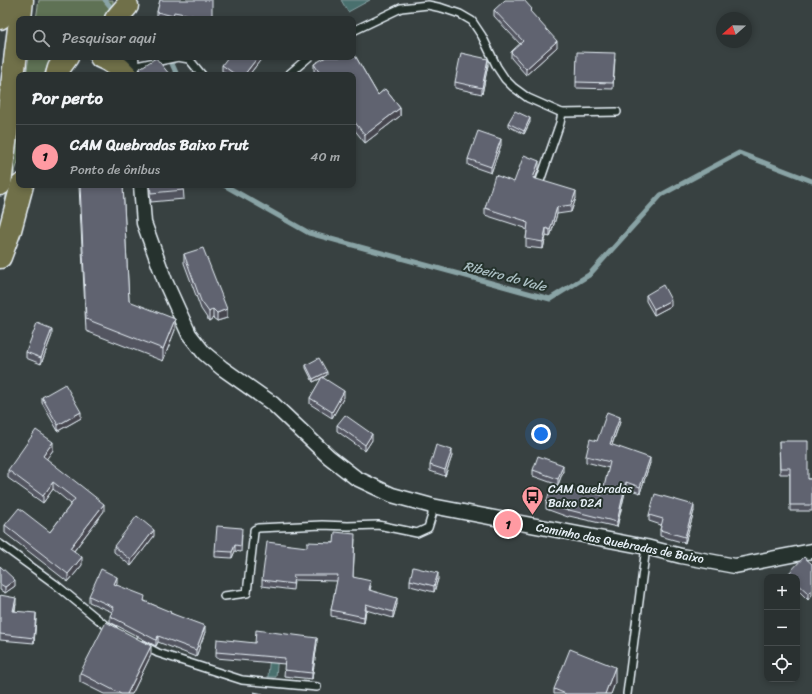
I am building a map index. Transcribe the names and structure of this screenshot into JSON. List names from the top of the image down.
{
  "streets": {
    "street": ["Caminho das Quebradas de Baixo"]
  },
  "water": ["Ribeiro do Vale"],
  "places": {
    "bus stop": ["CAM Quebradas Baixo D2A"]
  },
  "north": "left",
  "page": {
    "search": "Pesquisar aqui",
    "heading": "Por perto",
    "list": [
      {
        "mark": "1",
        "name": "CAM Quebradas Baixo Frut",
        "note": "Ponto de ônibus",
        "value": "40 m"
      }
    ],
    "pins": "1",
    "map_buttons": ["+", "−"]
  }
}
